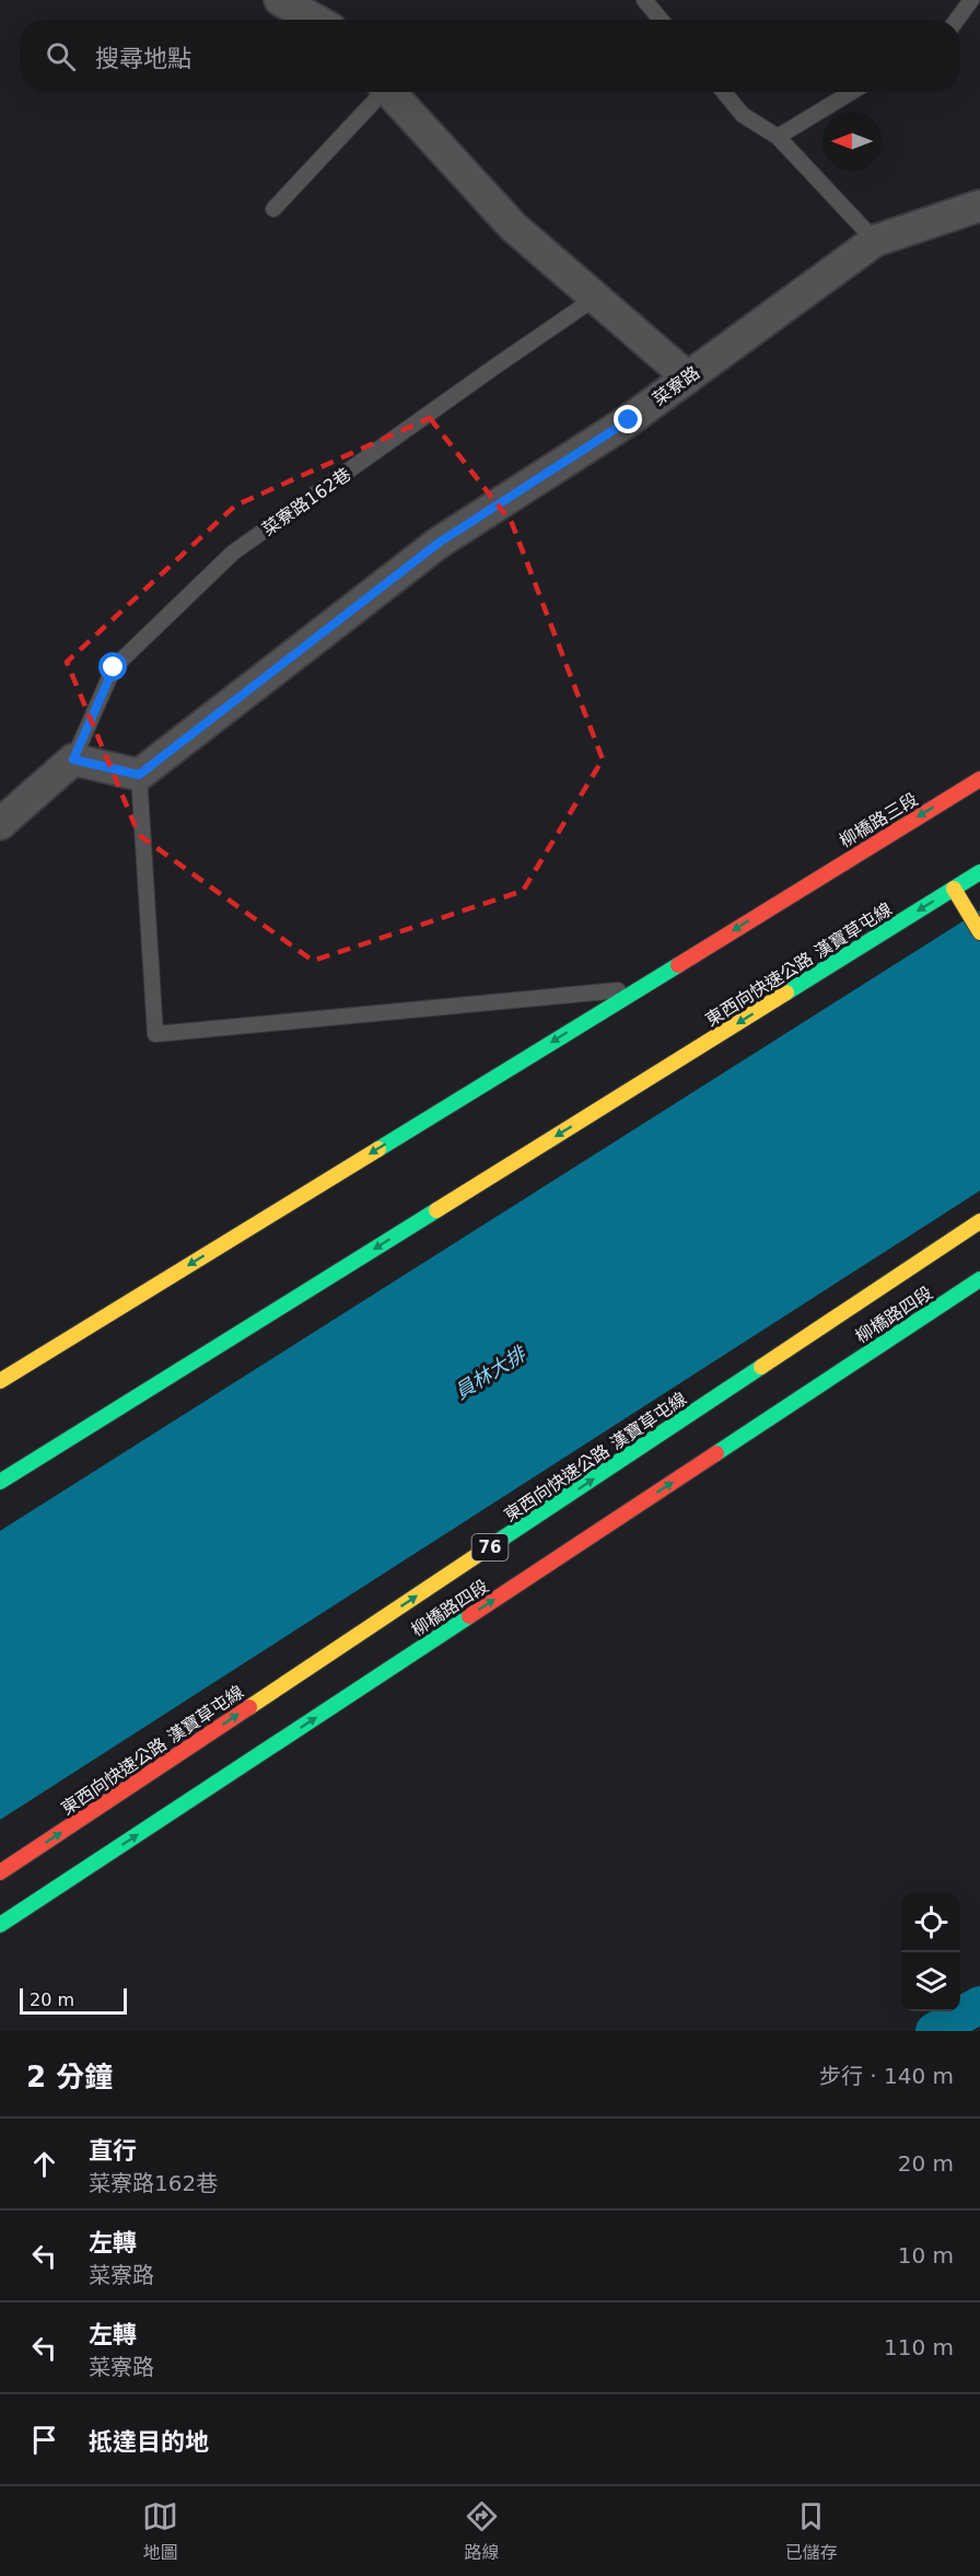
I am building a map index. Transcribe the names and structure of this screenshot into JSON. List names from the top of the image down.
{
  "streets": {
    "main road": [
      "柳橋路三段",
      "東西向快速公路 漢寶草屯線",
      "柳橋路四段",
      "76"
    ],
    "street": ["菜寮路"],
    "lane": ["菜寮路162巷"]
  },
  "one_way": ["柳橋路三段", "柳橋路四段"],
  "water": ["員林大排"],
  "scale_bar": "20 m",
  "north": "left",
  "page": {
    "search": "搜尋地點",
    "scale": "20 m",
    "heading": ["2 分鐘", "步行 · 140 m"],
    "list": [
      ["直行", "菜寮路162巷", "20 m"],
      ["左轉", "菜寮路", "10 m"],
      ["左轉", "菜寮路", "110 m"],
      "抵達目的地"
    ],
    "nav": ["地圖", "路線", "已儲存"]
  }
}
